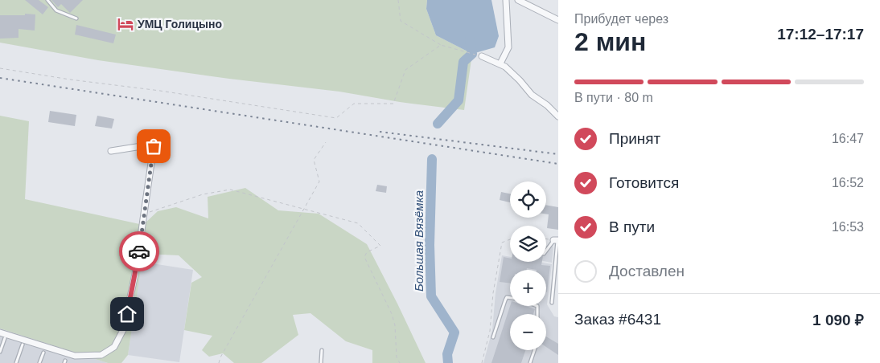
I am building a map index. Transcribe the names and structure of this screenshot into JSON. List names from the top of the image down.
{
  "water": ["Большая Вязёмка"],
  "places": {
    "hotel": ["УМЦ Голицыно"]
  },
  "page": {
    "heading": ["2 мин", "Прибудет через", "17:12–17:17"],
    "panel": ["Заказ #6431", "1 090 ₽"],
    "bar": "В пути · 80 m",
    "list": [
      ["Принят", "16:47"],
      ["Готовится", "16:52"],
      ["В пути", "16:53"],
      "Доставлен"
    ],
    "map_buttons": ["+", "−"]
  }
}
